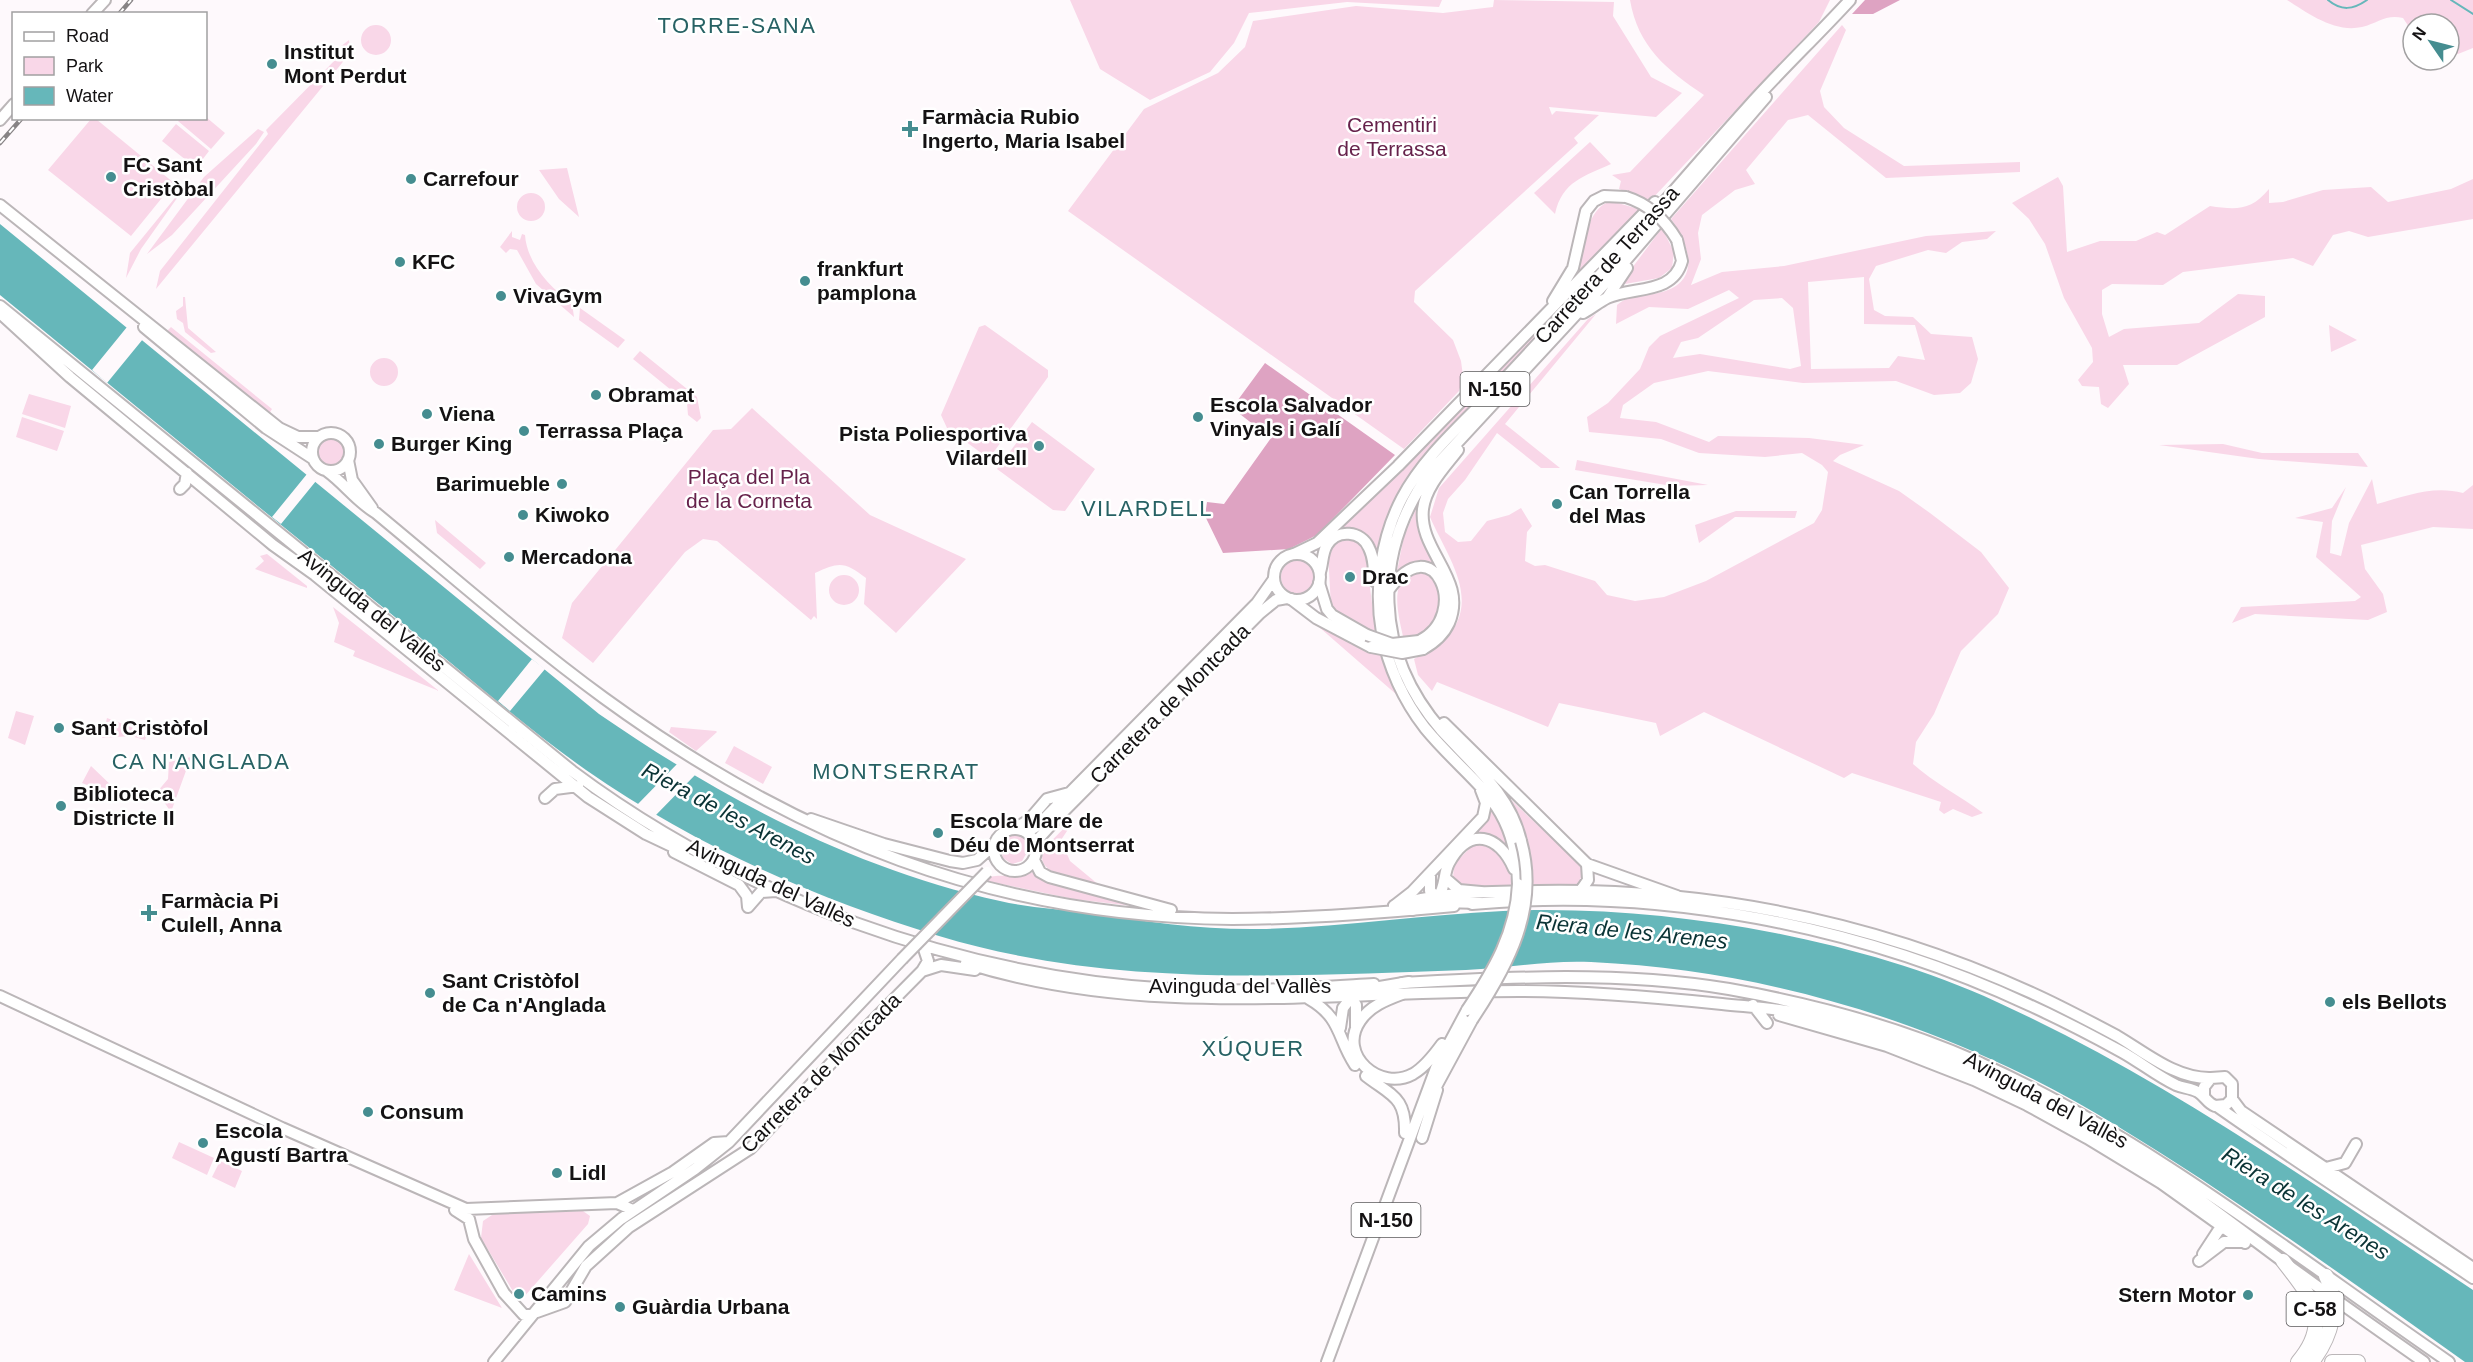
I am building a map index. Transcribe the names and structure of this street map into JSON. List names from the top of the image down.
{
  "streets": {
    "highway": ["C-58"],
    "main road": [
      "Carretera de Terrassa",
      "N-150",
      "Avinguda del Vallès",
      "Carretera de Montcada"
    ]
  },
  "districts": [
    "TORRE-SANA",
    "VILARDELL",
    "CA N'ANGLADA",
    "MONTSERRAT",
    "XÚQUER"
  ],
  "water": ["Riera de les Arenes"],
  "parks": ["Cementiri de Terrassa", "Plaça del Pla de la Corneta"],
  "places": {
    "other": [
      "Institut Mont Perdut",
      "FC Sant Cristòbal",
      "Carrefour",
      "KFC",
      "frankfurt pamplona",
      "VivaGym",
      "Obramat",
      "Viena",
      "Escola Salvador Vinyals i Galí",
      "Terrassa Plaça",
      "Burger King",
      "Pista Poliesportiva Vilardell",
      "Barimueble",
      "Can Torrella del Mas",
      "Kiwoko",
      "Mercadona",
      "Drac",
      "Sant Cristòfol",
      "Biblioteca Districte II",
      "Escola Mare de Déu de Montserrat",
      "Sant Cristòfol de Ca n'Anglada",
      "els Bellots",
      "Consum",
      "Escola Agustí Bartra",
      "Lidl",
      "Camins",
      "Stern Motor",
      "Guàrdia Urbana"
    ],
    "health": ["Farmàcia Rubio Ingerto, Maria Isabel", "Farmàcia Pi Culell, Anna"]
  },
  "legend": ["Road", "Park", "Water"],
  "north": "top left"
}
